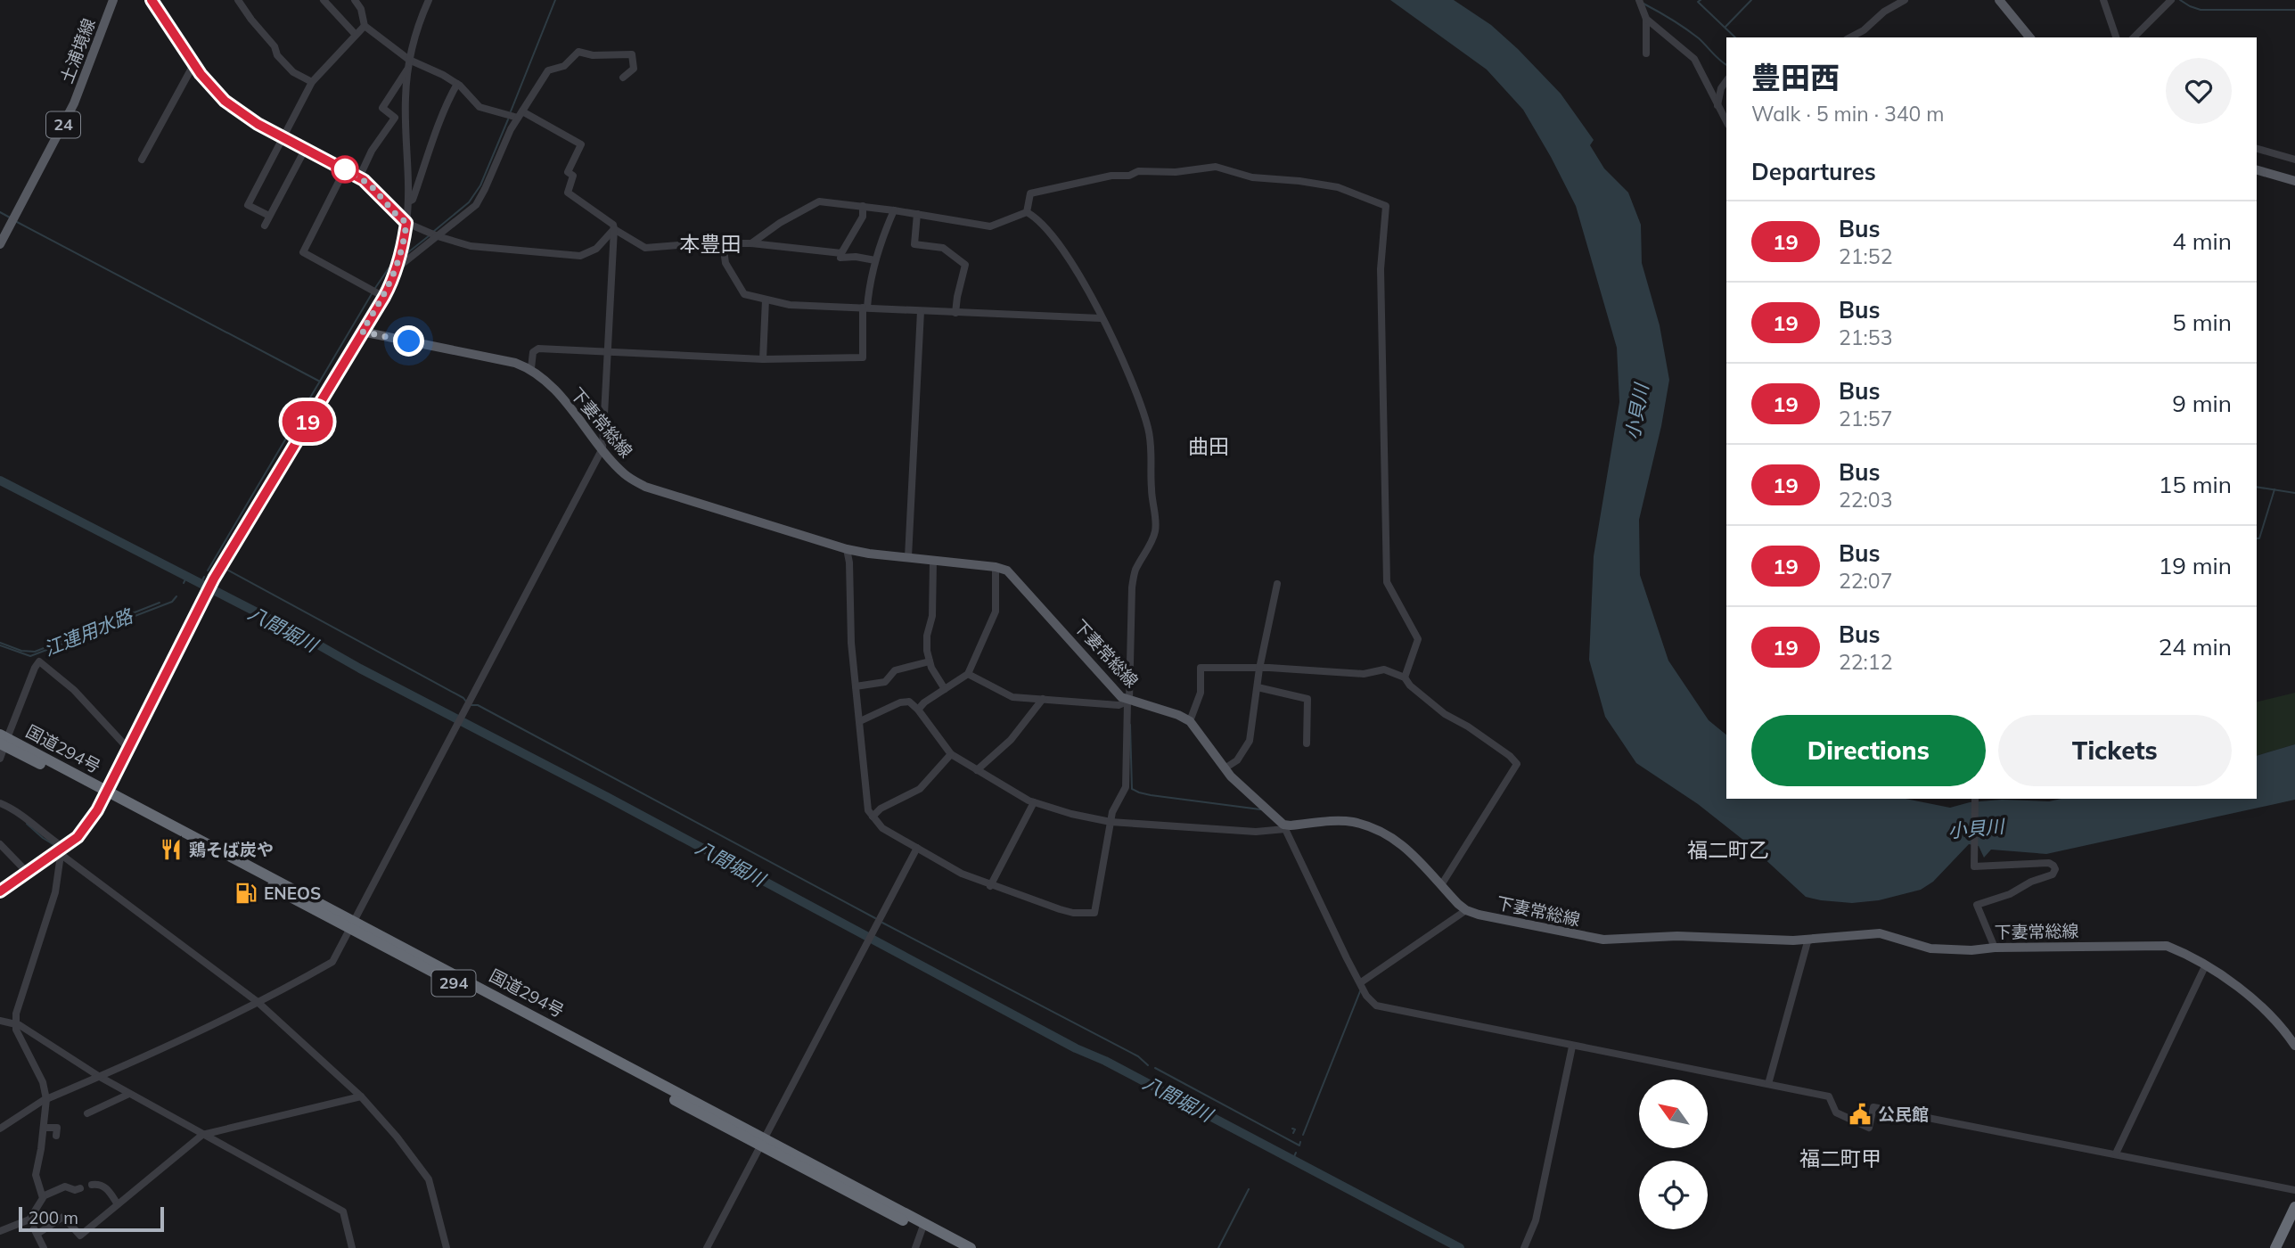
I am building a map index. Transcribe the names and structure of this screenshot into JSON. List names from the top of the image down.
{
  "streets": {
    "highway": ["国道294号", "294"],
    "main road": ["土浦境線", "24", "下妻常総線"]
  },
  "districts": [
    "本豊田",
    "曲田",
    "福二町乙",
    "福二町甲"
  ],
  "water": ["小貝川", "八間堀川", "江連用水路"],
  "places": {
    "restaurant": ["鶏そば炭や"],
    "fuel station": ["ENEOS"],
    "public building": ["公民館"]
  },
  "lines": ["bus line 19"],
  "scale_bar": "200 m",
  "north": "top left",
  "page": {
    "on_map": "19",
    "heading": [
      ["豊田西", "Walk · 5 min · 340 m"],
      "Departures"
    ],
    "list": [
      {
        "mark": "19",
        "name": "Bus",
        "note": "21:52",
        "value": "4 min"
      },
      {
        "mark": "19",
        "name": "Bus",
        "note": "21:53",
        "value": "5 min"
      },
      {
        "mark": "19",
        "name": "Bus",
        "note": "21:57",
        "value": "9 min"
      },
      {
        "mark": "19",
        "name": "Bus",
        "note": "22:03",
        "value": "15 min"
      },
      {
        "mark": "19",
        "name": "Bus",
        "note": "22:07",
        "value": "19 min"
      },
      {
        "mark": "19",
        "name": "Bus",
        "note": "22:12",
        "value": "24 min"
      }
    ],
    "buttons": ["Directions", "Tickets"],
    "scale": "200 m"
  }
}
